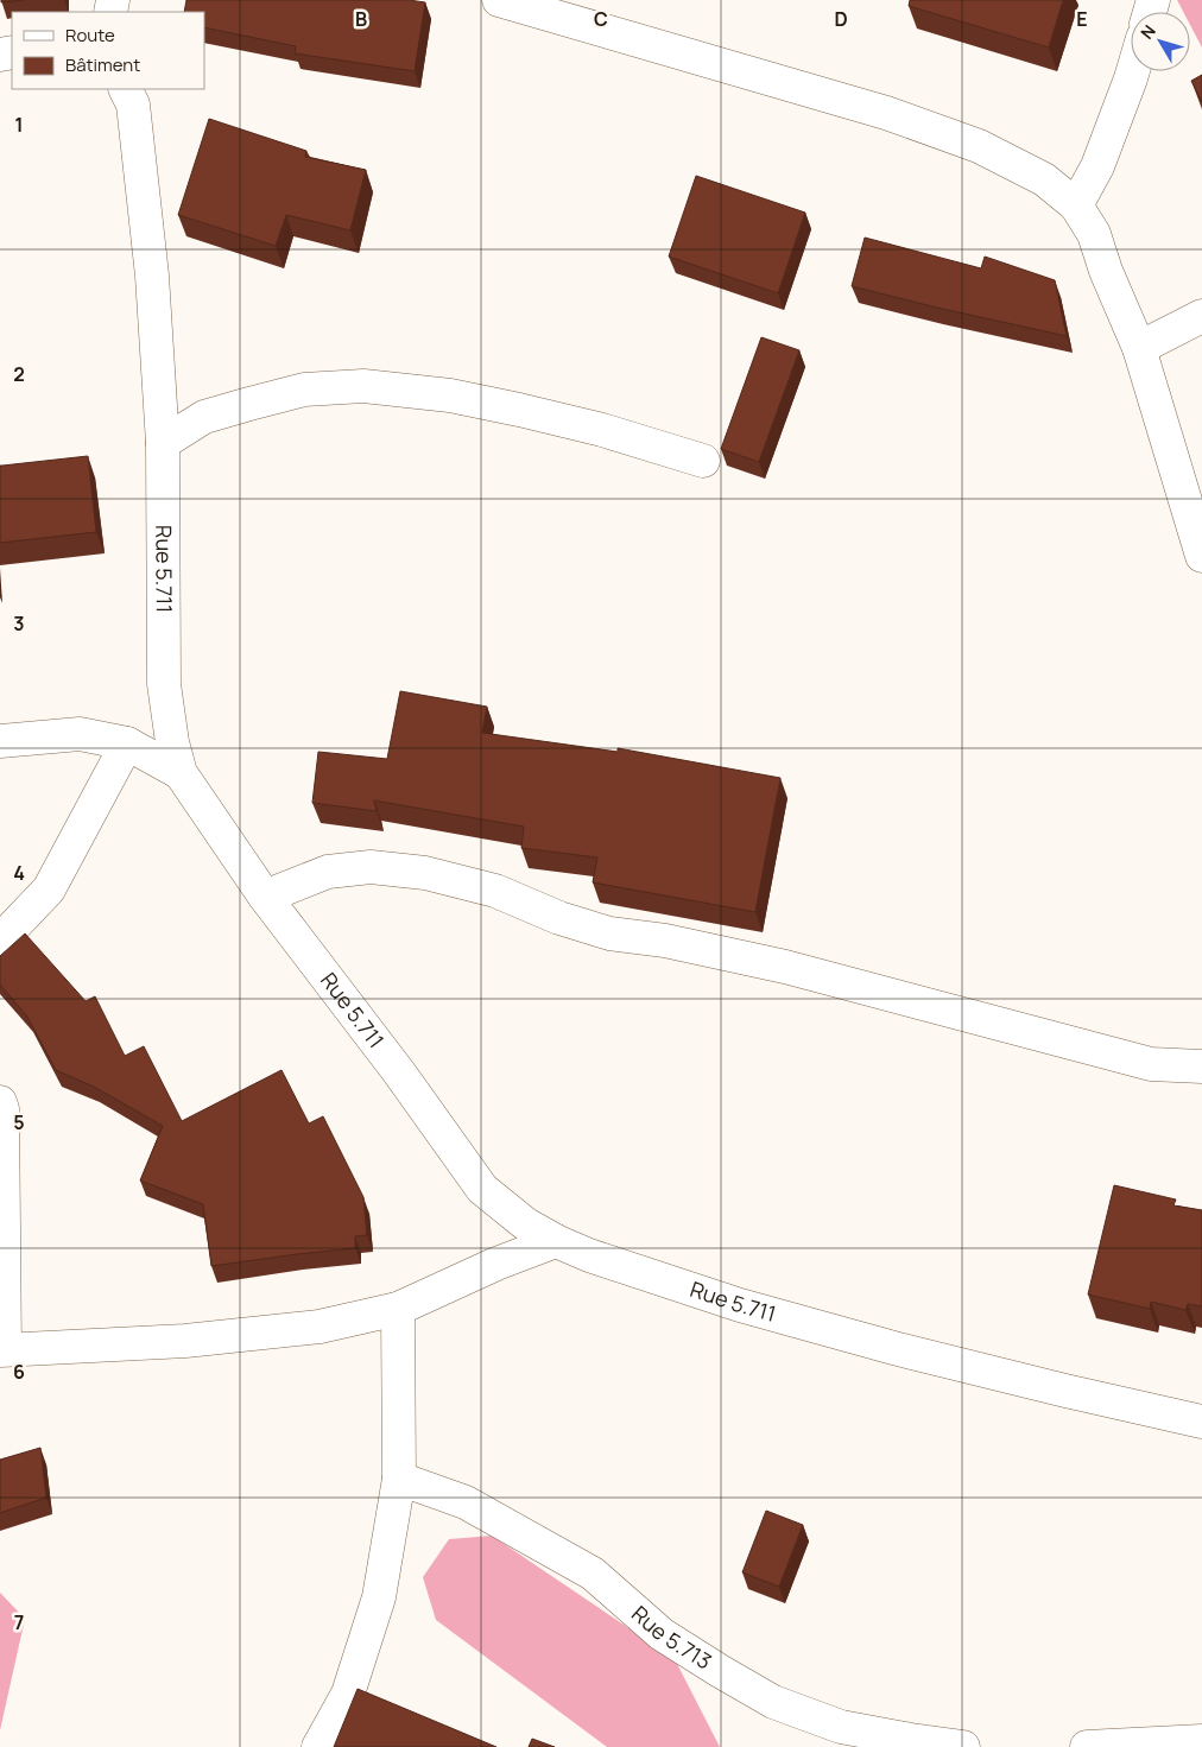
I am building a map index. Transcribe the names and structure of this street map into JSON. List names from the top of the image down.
{
  "streets": {
    "street": ["Rue 5.711", "Rue 5.713"]
  },
  "legend": ["Route", "Bâtiment"],
  "north": "top left",
  "grid": {
    "columns": [
      "B",
      "C",
      "D",
      "E"
    ],
    "rows": [
      "1",
      "2",
      "3",
      "4",
      "5",
      "6",
      "7"
    ]
  }
}
